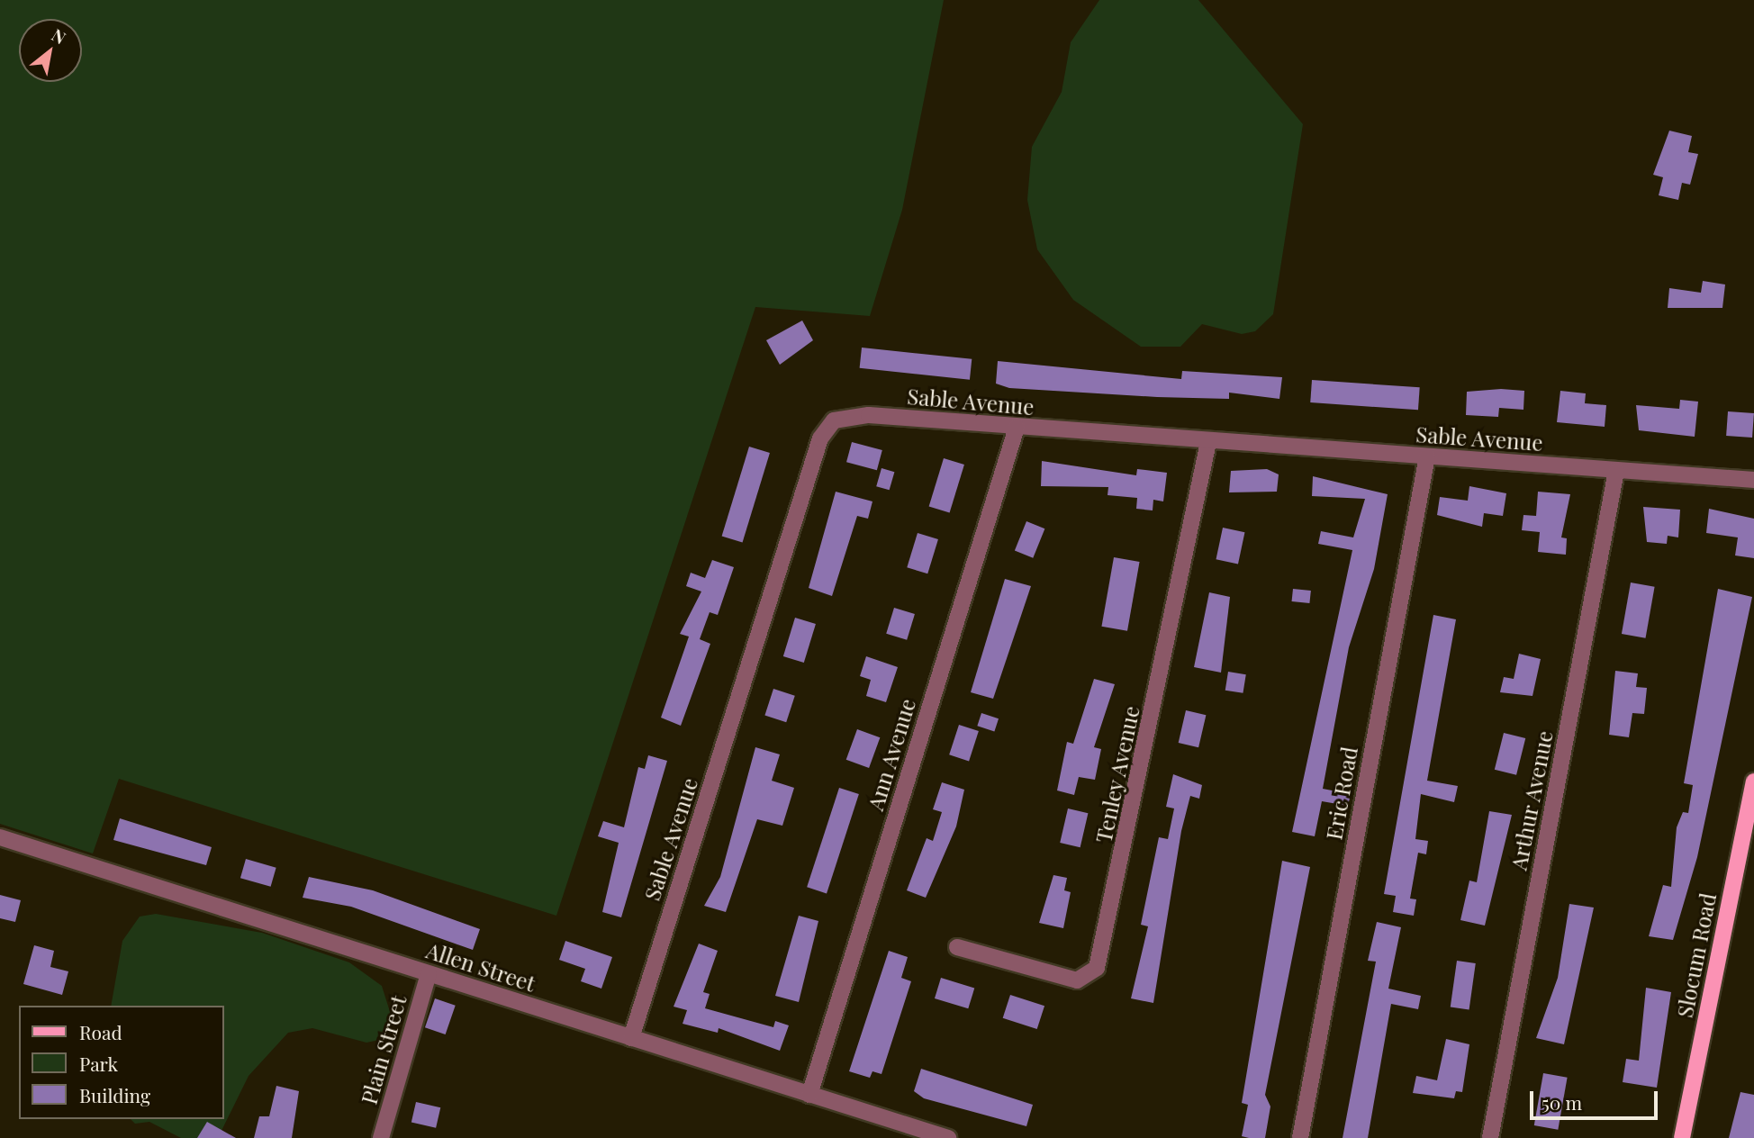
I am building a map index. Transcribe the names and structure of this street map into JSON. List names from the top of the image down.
{
  "streets": {
    "main road": ["Slocum Road"],
    "street": [
      "Sable Avenue",
      "Ann Avenue",
      "Tenley Avenue",
      "Eric Road",
      "Arthur Avenue",
      "Allen Street",
      "Plain Street"
    ]
  },
  "crossings": [
    ["Sable Avenue", "Ann Avenue"],
    ["Sable Avenue", "Tenley Avenue"],
    ["Sable Avenue", "Eric Road"],
    ["Sable Avenue", "Arthur Avenue"],
    ["Sable Avenue", "Allen Street"],
    ["Ann Avenue", "Allen Street"],
    ["Allen Street", "Plain Street"]
  ],
  "legend": ["Road", "Park", "Building"],
  "scale_bar": "50 m",
  "north": "top right"
}
